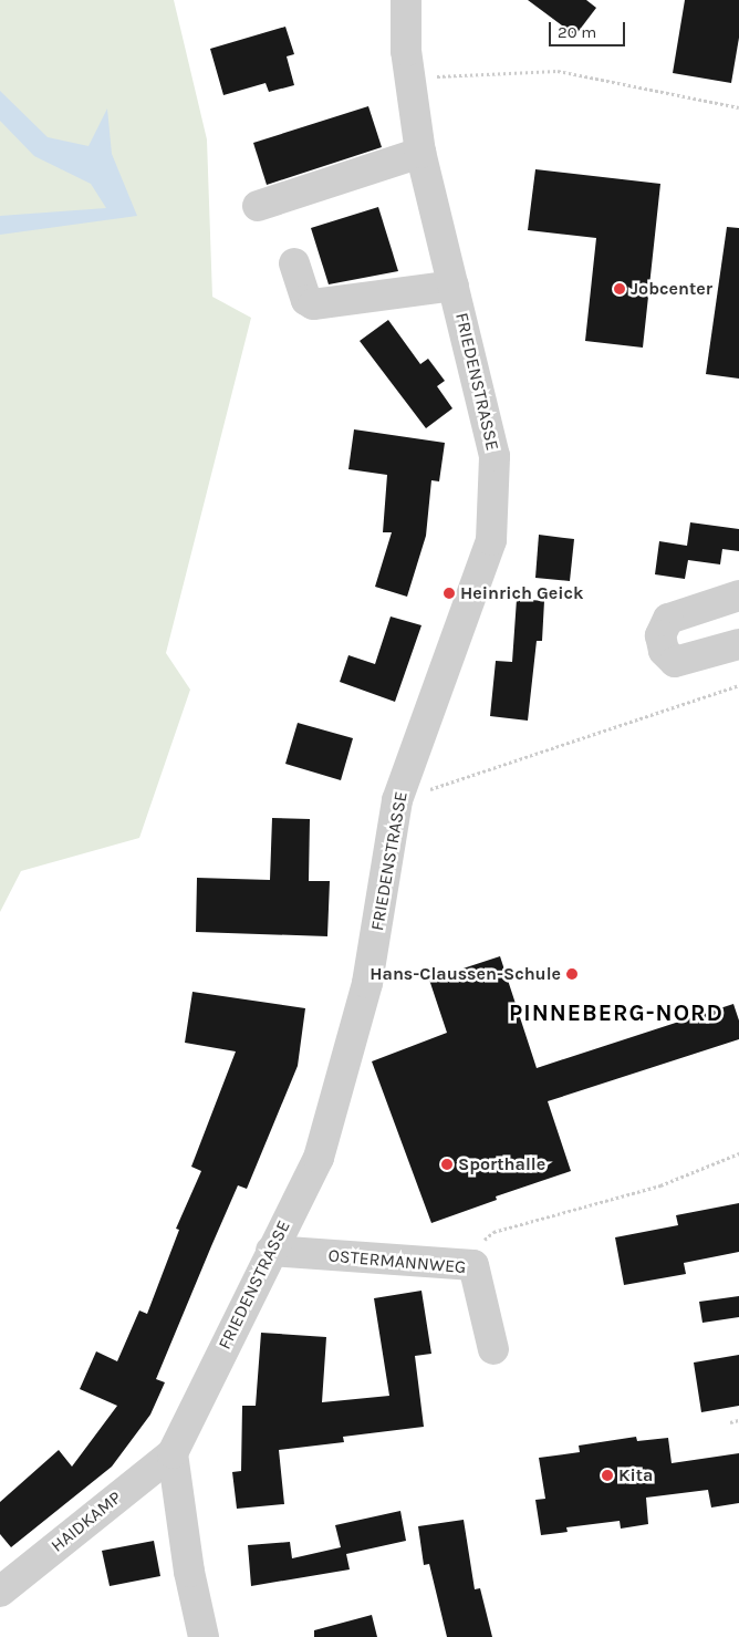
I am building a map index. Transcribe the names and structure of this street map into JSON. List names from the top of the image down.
{
  "streets": {
    "street": ["FRIEDENSTRASSE", "OSTERMANNWEG", "HAIDKAMP"]
  },
  "crossings": [
    ["FRIEDENSTRASSE", "OSTERMANNWEG"],
    ["FRIEDENSTRASSE", "HAIDKAMP"]
  ],
  "districts": ["PINNEBERG-NORD"],
  "places": [
    "Jobcenter",
    "Heinrich Geick",
    "Hans-Claussen-Schule",
    "Sporthalle",
    "Kita"
  ],
  "scale_bar": "20 m"
}
